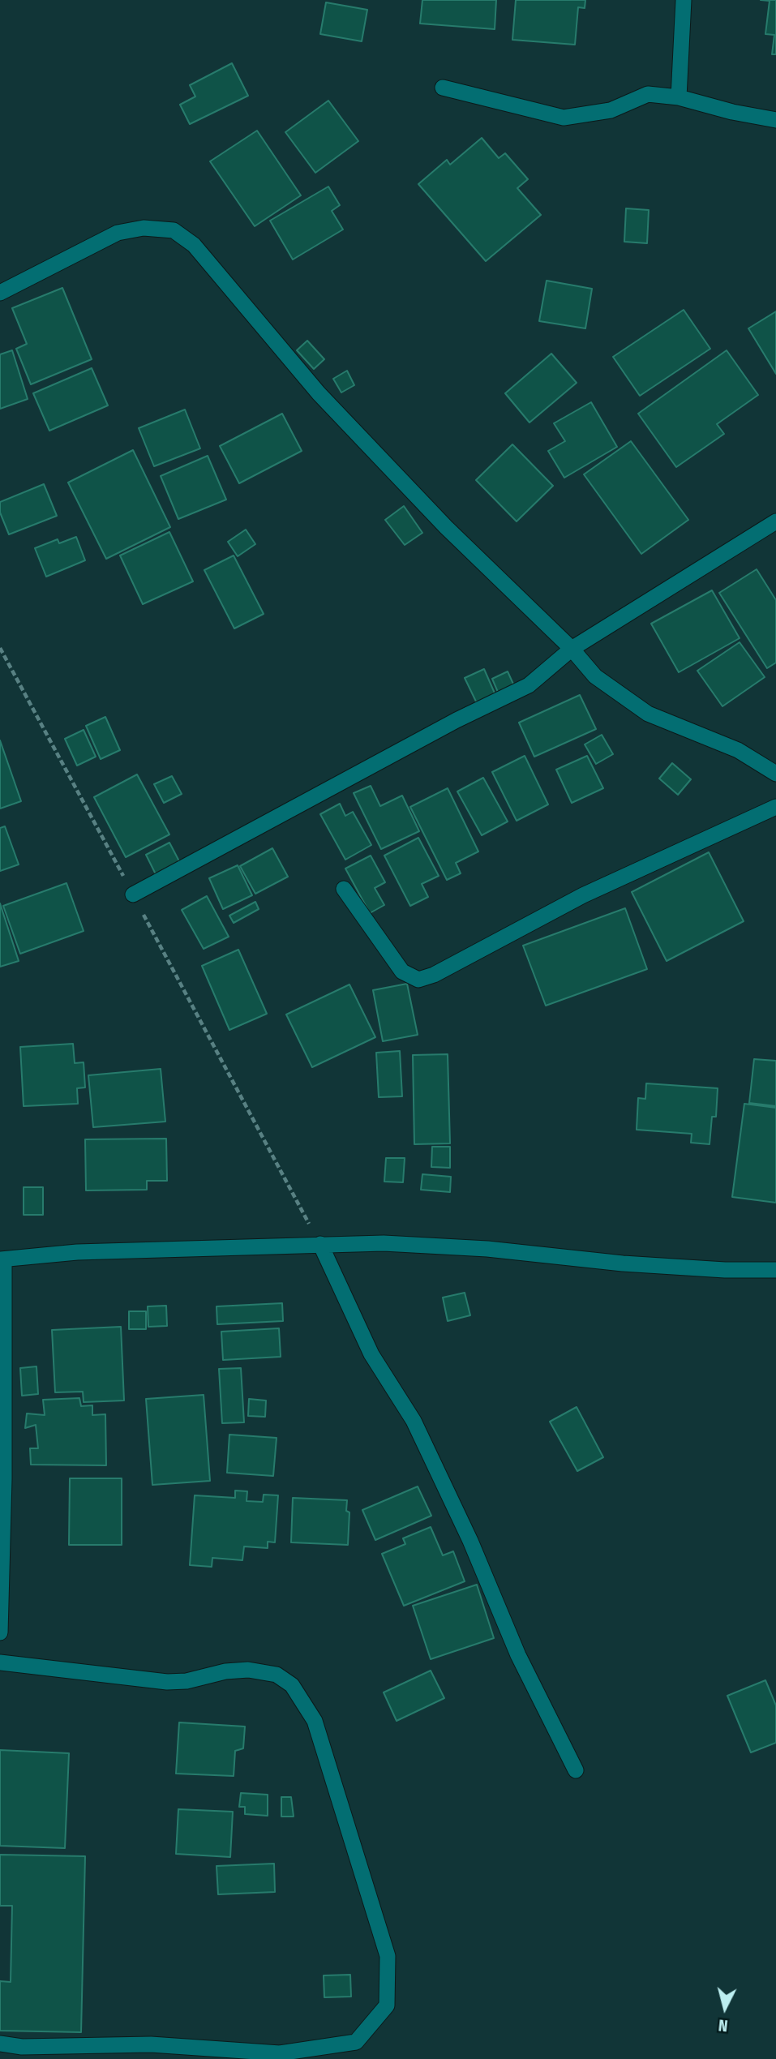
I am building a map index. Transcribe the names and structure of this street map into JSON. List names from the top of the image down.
{
  "north": "bottom"
}
